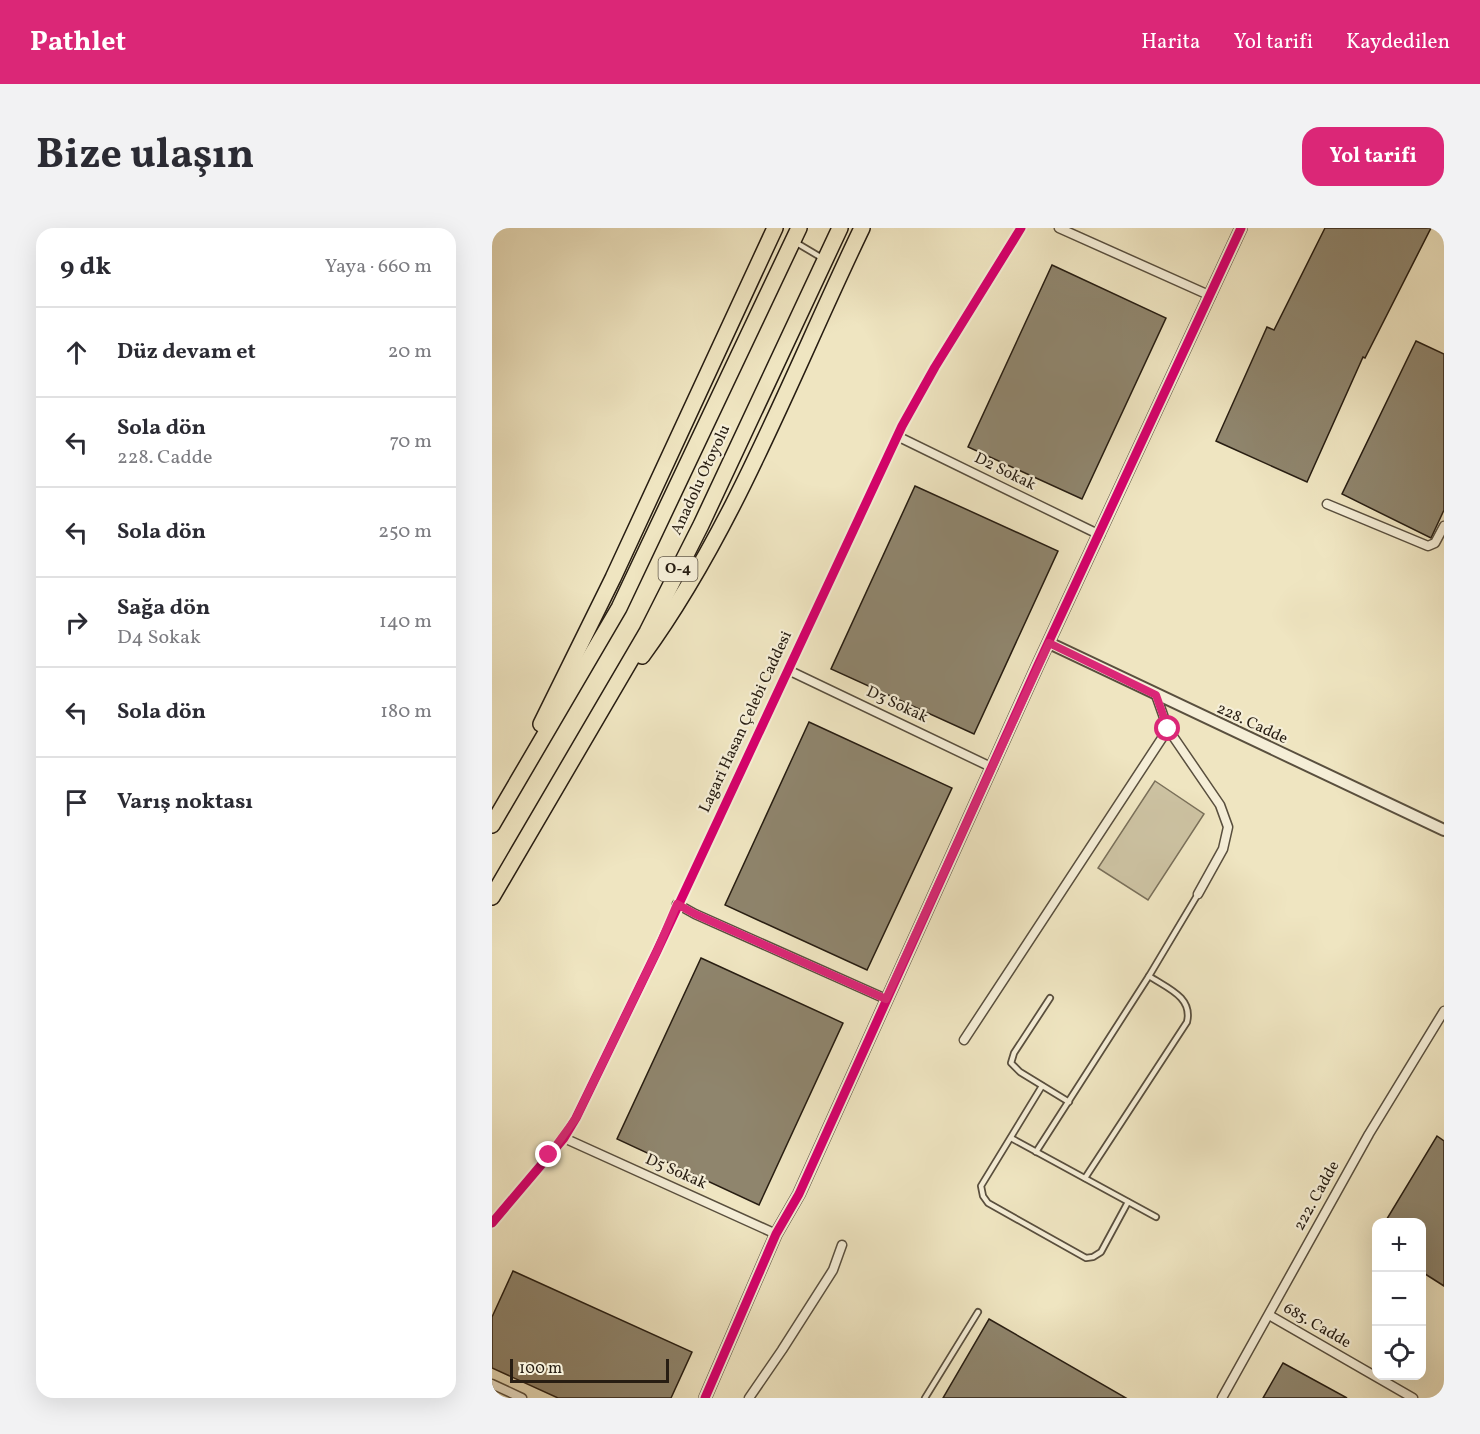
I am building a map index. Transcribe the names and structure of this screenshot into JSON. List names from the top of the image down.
{
  "streets": {
    "highway": ["Anadolu Otoyolu", "O-4"],
    "street": [
      "D2 Sokak",
      "D3 Sokak",
      "Lagari Hasan Çelebi Caddesi",
      "228. Cadde",
      "D5 Sokak",
      "222. Cadde",
      "685. Cadde"
    ]
  },
  "crossings": [
    ["D2 Sokak", "Lagari Hasan Çelebi Caddesi"],
    ["D3 Sokak", "Lagari Hasan Çelebi Caddesi"],
    ["Lagari Hasan Çelebi Caddesi", "D5 Sokak"],
    ["222. Cadde", "685. Cadde"]
  ],
  "scale_bar": "100 m",
  "page": {
    "header": "Pathlet",
    "nav": ["Harita", "Yol tarifi", "Kaydedilen"],
    "title": "Bize ulaşın",
    "buttons": "Yol tarifi",
    "heading": ["9 dk", "Yaya · 660 m"],
    "list": [
      ["Düz devam et", "20 m"],
      ["Sola dön", "228. Cadde", "70 m"],
      ["Sola dön", "250 m"],
      ["Sağa dön", "D4 Sokak", "140 m"],
      ["Sola dön", "180 m"],
      "Varış noktası"
    ],
    "map_buttons": ["+", "−"],
    "scale": "100 m"
  }
}
